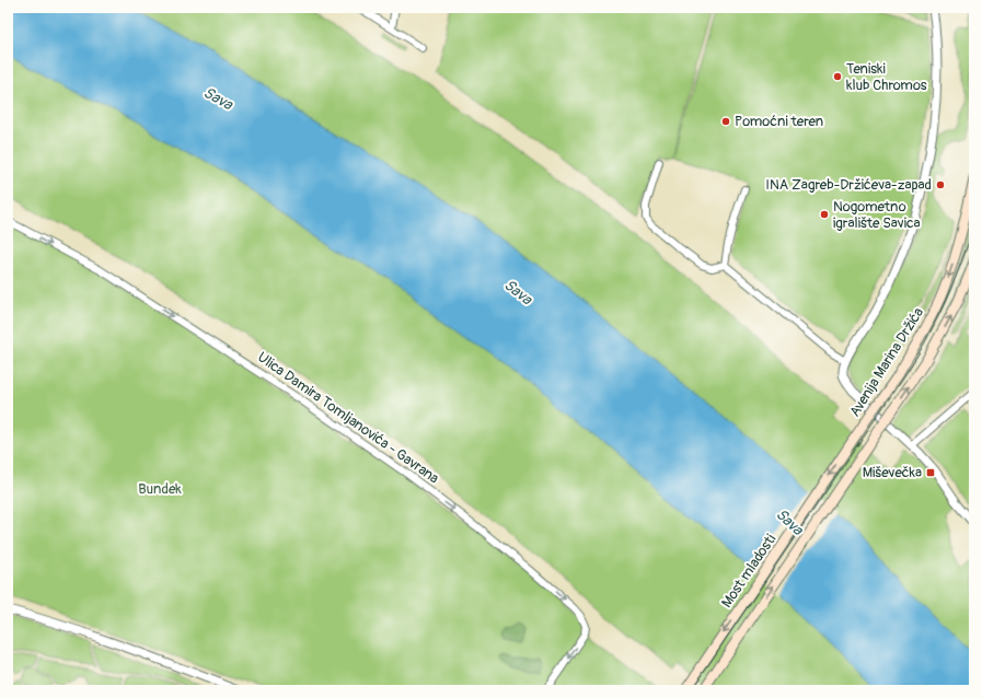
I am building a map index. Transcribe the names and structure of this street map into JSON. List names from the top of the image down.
{
  "streets": {
    "main road": ["Avenija Marina Držića", "Most mladosti"],
    "street": ["Ulica Damira Tomljanovića - Gavrana"]
  },
  "crossings": [
    ["Avenija Marina Držića", "Most mladosti"]
  ],
  "one_way": ["Ulica Damira Tomljanovića - Gavrana"],
  "water": ["Sava"],
  "parks": ["Bundek"],
  "places": {
    "other": [
      "Teniski klub Chromos",
      "Pomoćni teren",
      "INA Zagreb-Držićeva-zapad",
      "Nogometno igralište Savica"
    ],
    "transit": ["Miševečka"]
  }
}
